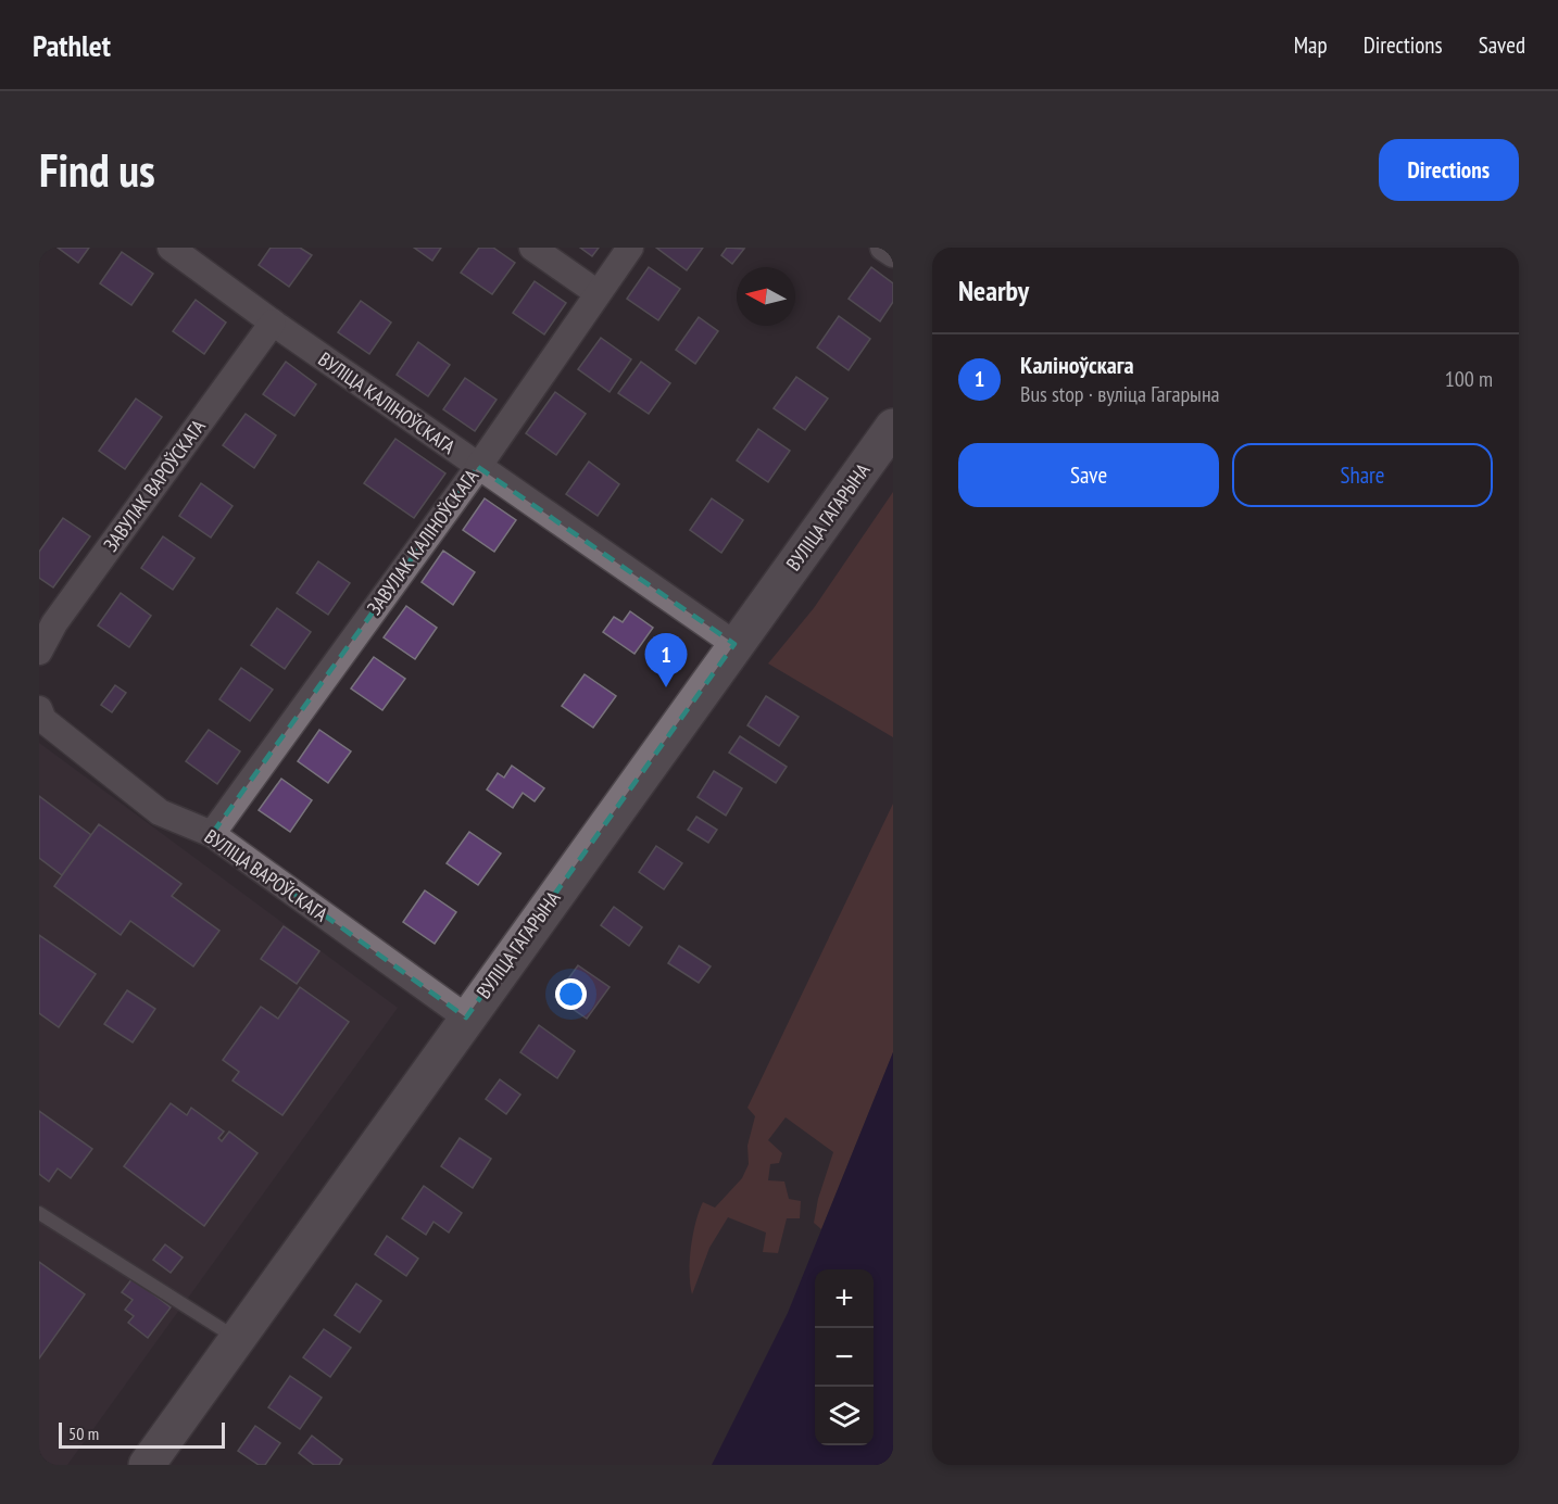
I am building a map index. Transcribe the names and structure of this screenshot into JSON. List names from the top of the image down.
{
  "streets": {
    "main road": ["ВУЛІЦА ГАГАРЫНА"],
    "street": [
      "ВУЛІЦА КАЛІНОЎСКАГА",
      "ЗАВУЛАК ВАРОЎСКАГА",
      "ЗАВУЛАК КАЛІНОЎСКАГА",
      "ВУЛІЦА ВАРОЎСКАГА"
    ]
  },
  "crossings": [
    ["ВУЛІЦА КАЛІНОЎСКАГА", "ЗАВУЛАК ВАРОЎСКАГА"],
    ["ВУЛІЦА КАЛІНОЎСКАГА", "ВУЛІЦА ГАГАРЫНА"],
    ["ВУЛІЦА КАЛІНОЎСКАГА", "ЗАВУЛАК КАЛІНОЎСКАГА"],
    ["ВУЛІЦА ГАГАРЫНА", "ВУЛІЦА ВАРОЎСКАГА"],
    ["ЗАВУЛАК КАЛІНОЎСКАГА", "ВУЛІЦА ВАРОЎСКАГА"]
  ],
  "scale_bar": "50 m",
  "north": "left",
  "page": {
    "header": "Pathlet",
    "nav": ["Map", "Directions", "Saved"],
    "buttons": [
      "Directions",
      ["Save", "Share"]
    ],
    "title": "Find us",
    "heading": "Nearby",
    "list": [
      {
        "mark": "1",
        "name": "Каліноўскага",
        "note": "Bus stop · вуліца Гагарына",
        "value": "100 m"
      }
    ],
    "pins": "1",
    "map_buttons": ["+", "−"],
    "scale": "50 m"
  }
}
